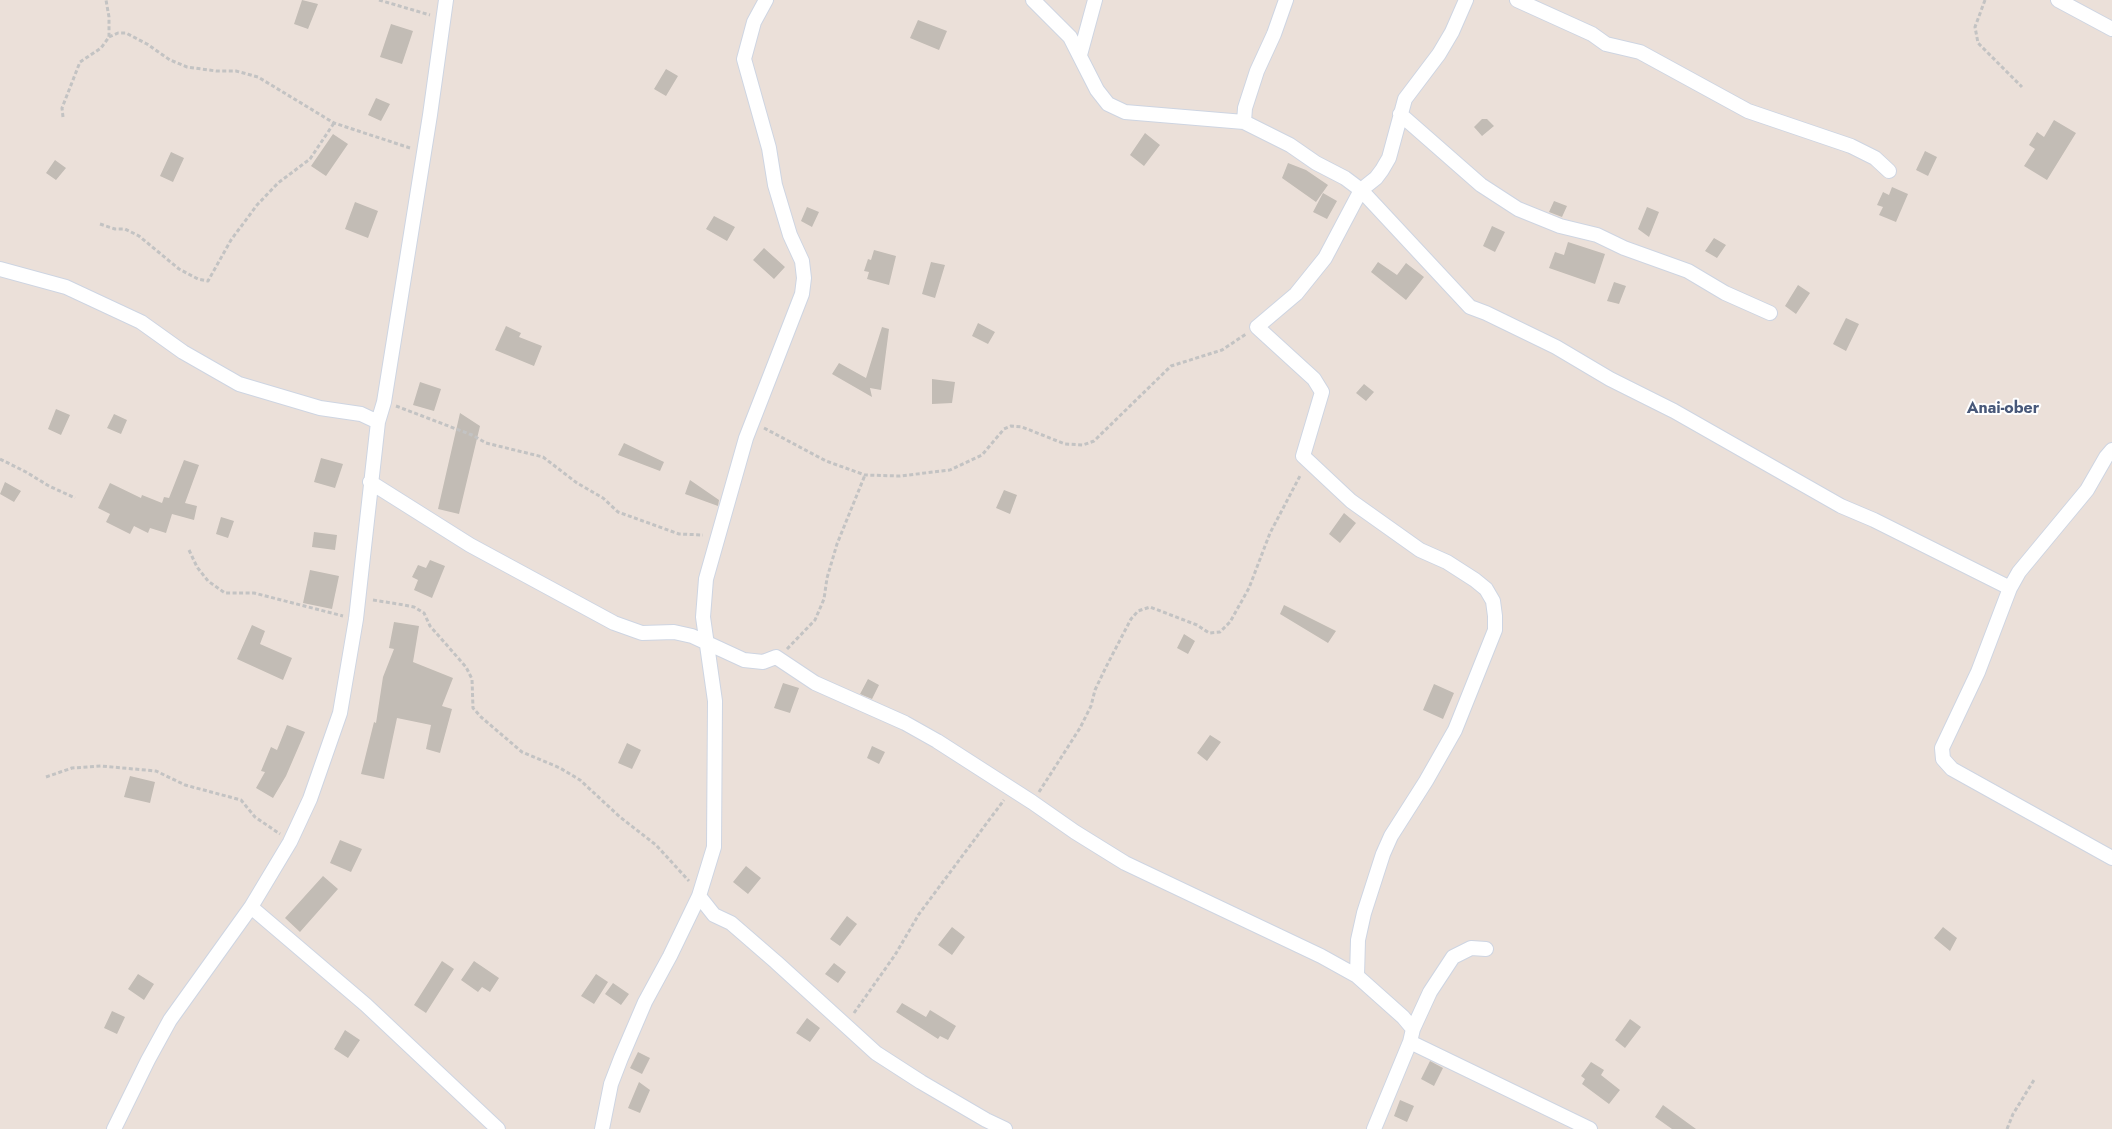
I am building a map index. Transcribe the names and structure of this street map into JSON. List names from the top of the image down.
{
  "districts": ["Anai-ober"]
}
